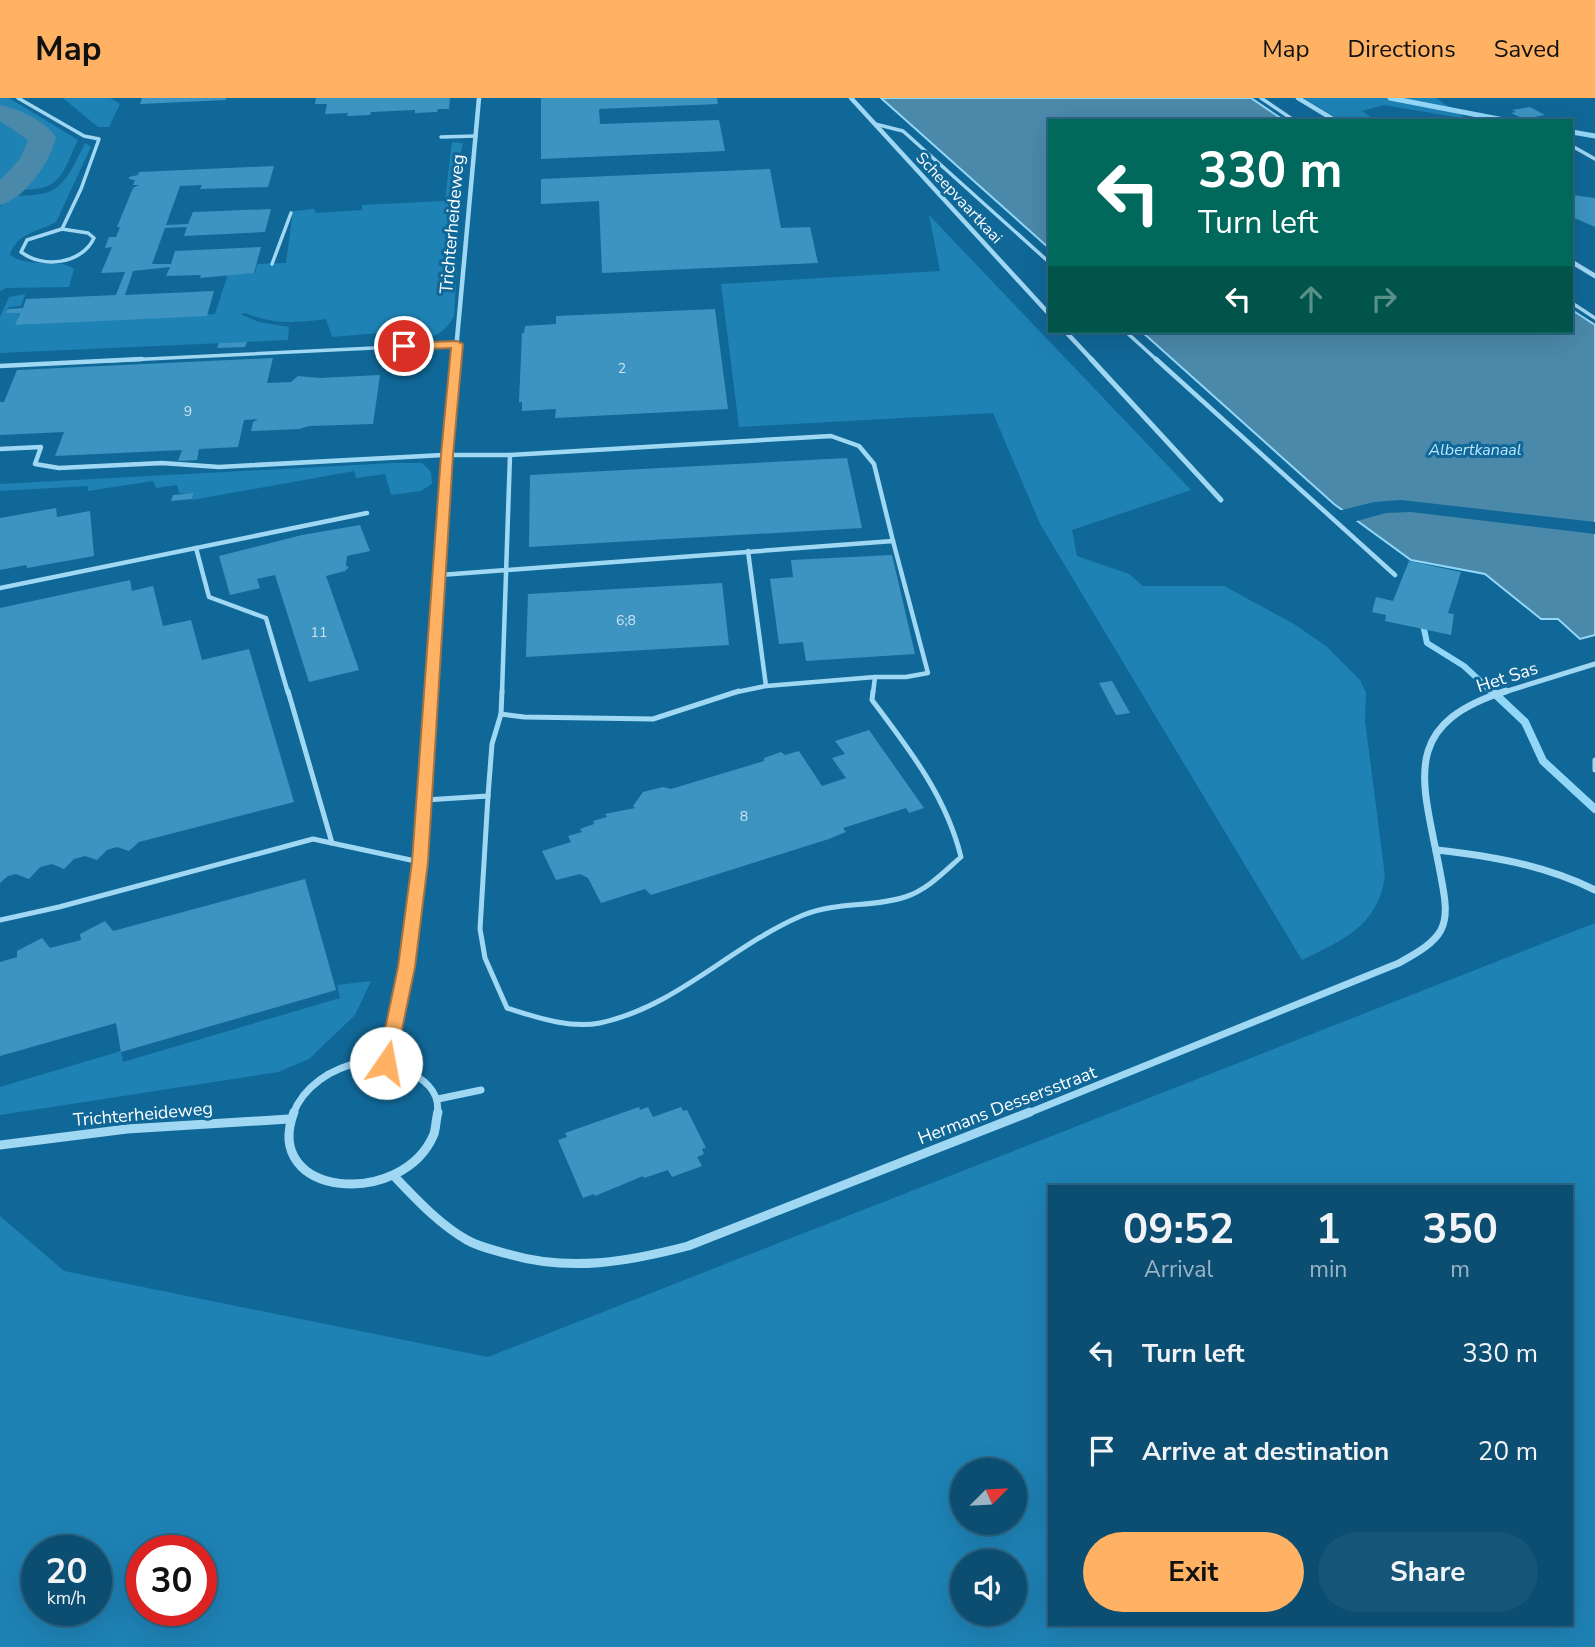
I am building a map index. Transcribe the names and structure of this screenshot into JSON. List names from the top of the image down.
{
  "streets": {
    "street": [
      "Scheepvaartkaai",
      "Trichterheideweg",
      "Het Sas",
      "Hermans Dessersstraat"
    ]
  },
  "crossings": [
    ["Trichterheideweg", "Hermans Dessersstraat"],
    ["Het Sas", "Hermans Dessersstraat"]
  ],
  "water": ["Albertkanaal"],
  "house_numbers": [
    "2",
    "9",
    "6;8",
    "11",
    "8"
  ],
  "north": "top right",
  "page": {
    "header": "Map",
    "nav": ["Map", "Directions", "Saved"],
    "turn": ["330 m", "Turn left"],
    "eta": [
      "09:52",
      "Arrival",
      "1",
      "min",
      "350",
      "m"
    ],
    "list": [
      {
        "name": "Turn left",
        "value": "330 m"
      },
      {
        "name": "Arrive at destination",
        "value": "20 m"
      }
    ],
    "buttons": ["Exit", "Share"],
    "speed": "20 km/h",
    "limit": "30"
  }
}
